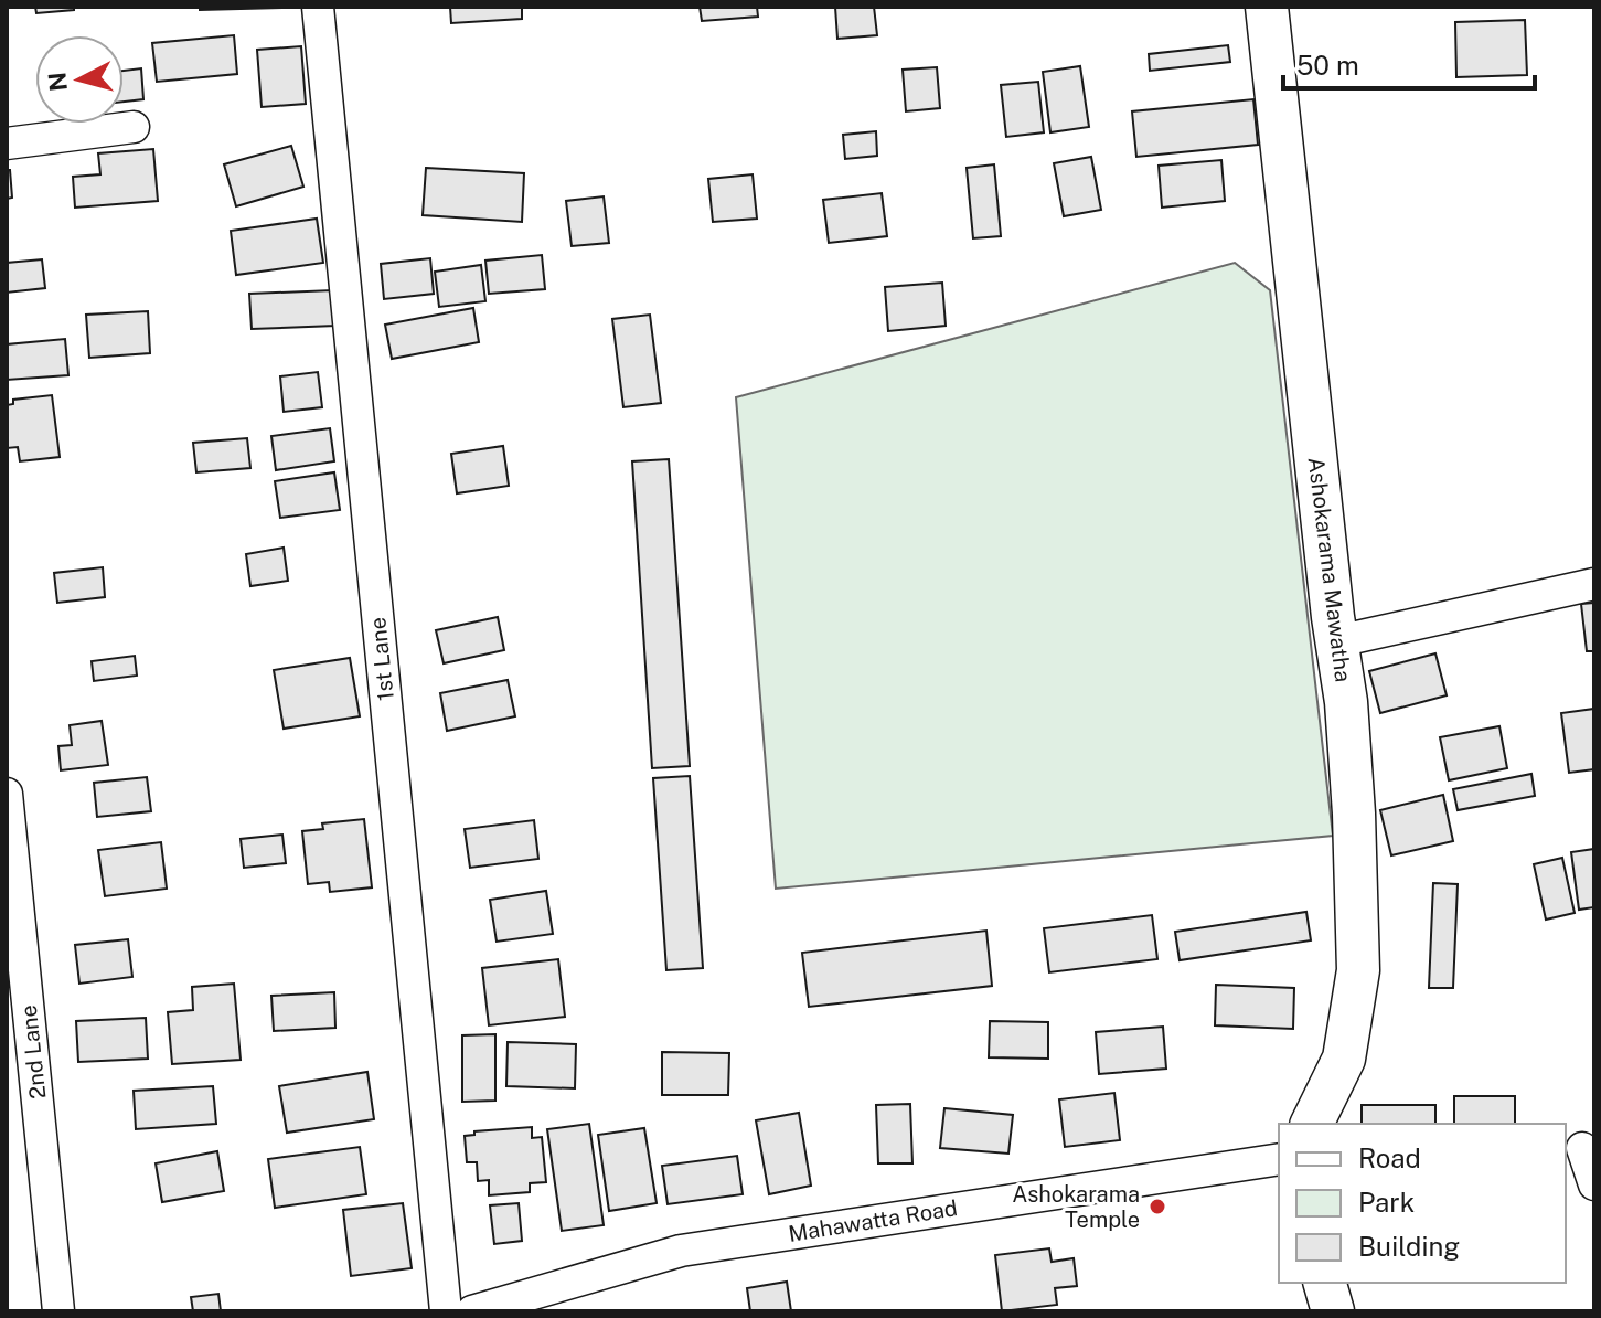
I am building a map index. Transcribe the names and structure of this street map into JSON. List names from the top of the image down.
{
  "streets": {
    "street": [
      "Ashokarama Mawatha",
      "1st Lane",
      "2nd Lane",
      "Mahawatta Road"
    ]
  },
  "places": ["Ashokarama Temple"],
  "legend": ["Road", "Park", "Building"],
  "scale_bar": "50 m",
  "north": "left"
}
